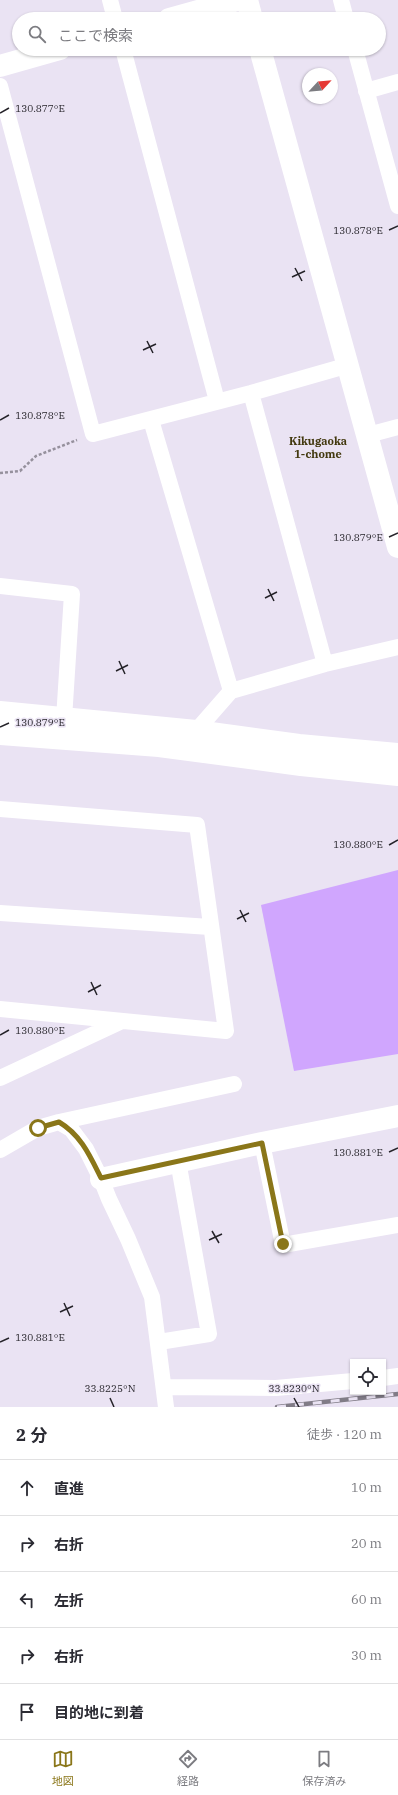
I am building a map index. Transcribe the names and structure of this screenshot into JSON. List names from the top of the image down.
{
  "districts": ["Kikugaoka 1-chome"],
  "north": "top right",
  "page": {
    "search": "ここで検索",
    "heading": ["2 分", "徒歩 · 120 m"],
    "list": [
      ["直進", "10 m"],
      ["右折", "20 m"],
      ["左折", "60 m"],
      ["右折", "30 m"],
      "目的地に到着"
    ],
    "nav": ["地図", "経路", "保存済み"]
  },
  "coordinates": [
    "130.877°E",
    "130.878°E",
    "130.879°E",
    "130.880°E",
    "130.881°E",
    "33.8225°N",
    "33.8230°N"
  ]
}
